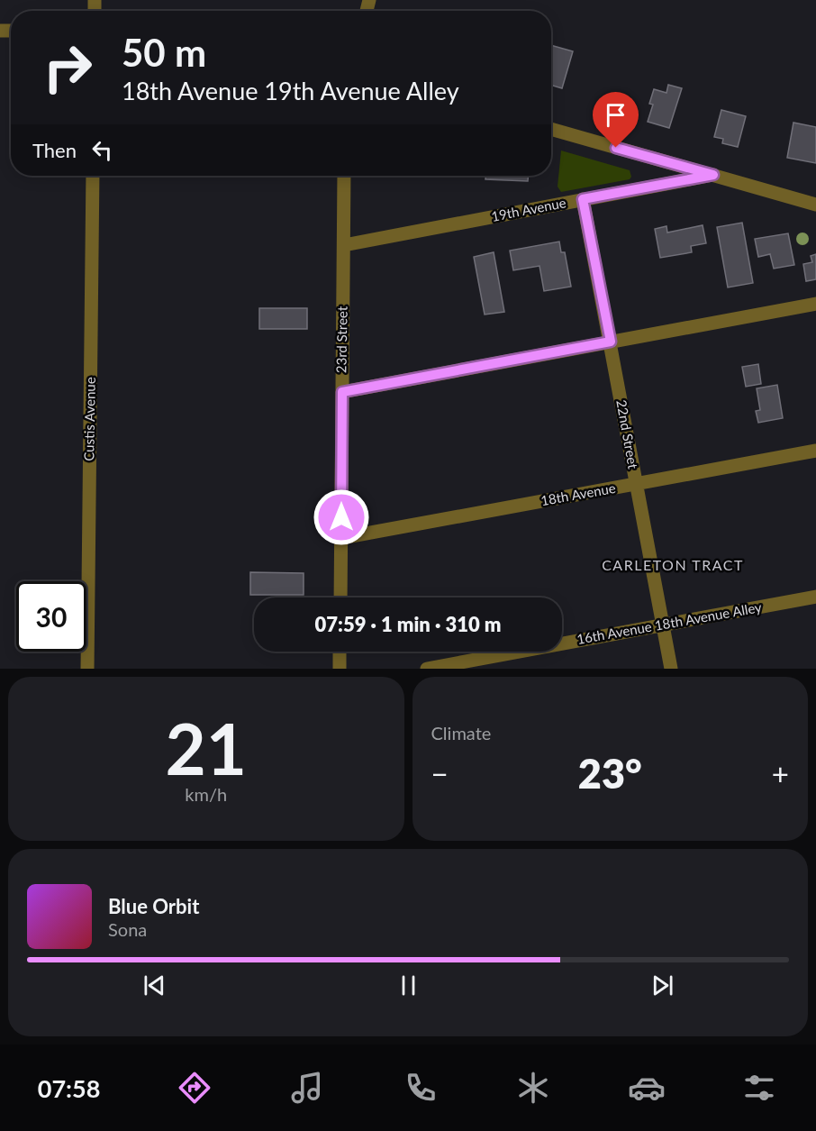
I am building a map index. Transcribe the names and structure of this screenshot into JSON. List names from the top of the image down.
{
  "streets": {
    "street": [
      "19th Avenue",
      "23rd Street",
      "Custis Avenue",
      "22nd Street",
      "18th Avenue",
      "16th Avenue 18th Avenue Alley"
    ]
  },
  "crossings": [
    ["19th Avenue", "23rd Street"],
    ["19th Avenue", "22nd Street"],
    ["23rd Street", "18th Avenue"],
    ["22nd Street", "18th Avenue"],
    ["22nd Street", "16th Avenue 18th Avenue Alley"]
  ],
  "districts": ["CARLETON TRACT"],
  "page": {
    "turn": ["50 m", "18th Avenue 19th Avenue Alley"],
    "then": "Then",
    "limit": "30",
    "trip": "07:59 · 1 min · 310 m",
    "tile": [
      ["21", "km/h"],
      "Climate"
    ],
    "heat": ["−", "23°", "+"],
    "song": ["Blue Orbit", "Sona"],
    "tabs": "07:58"
  }
}
